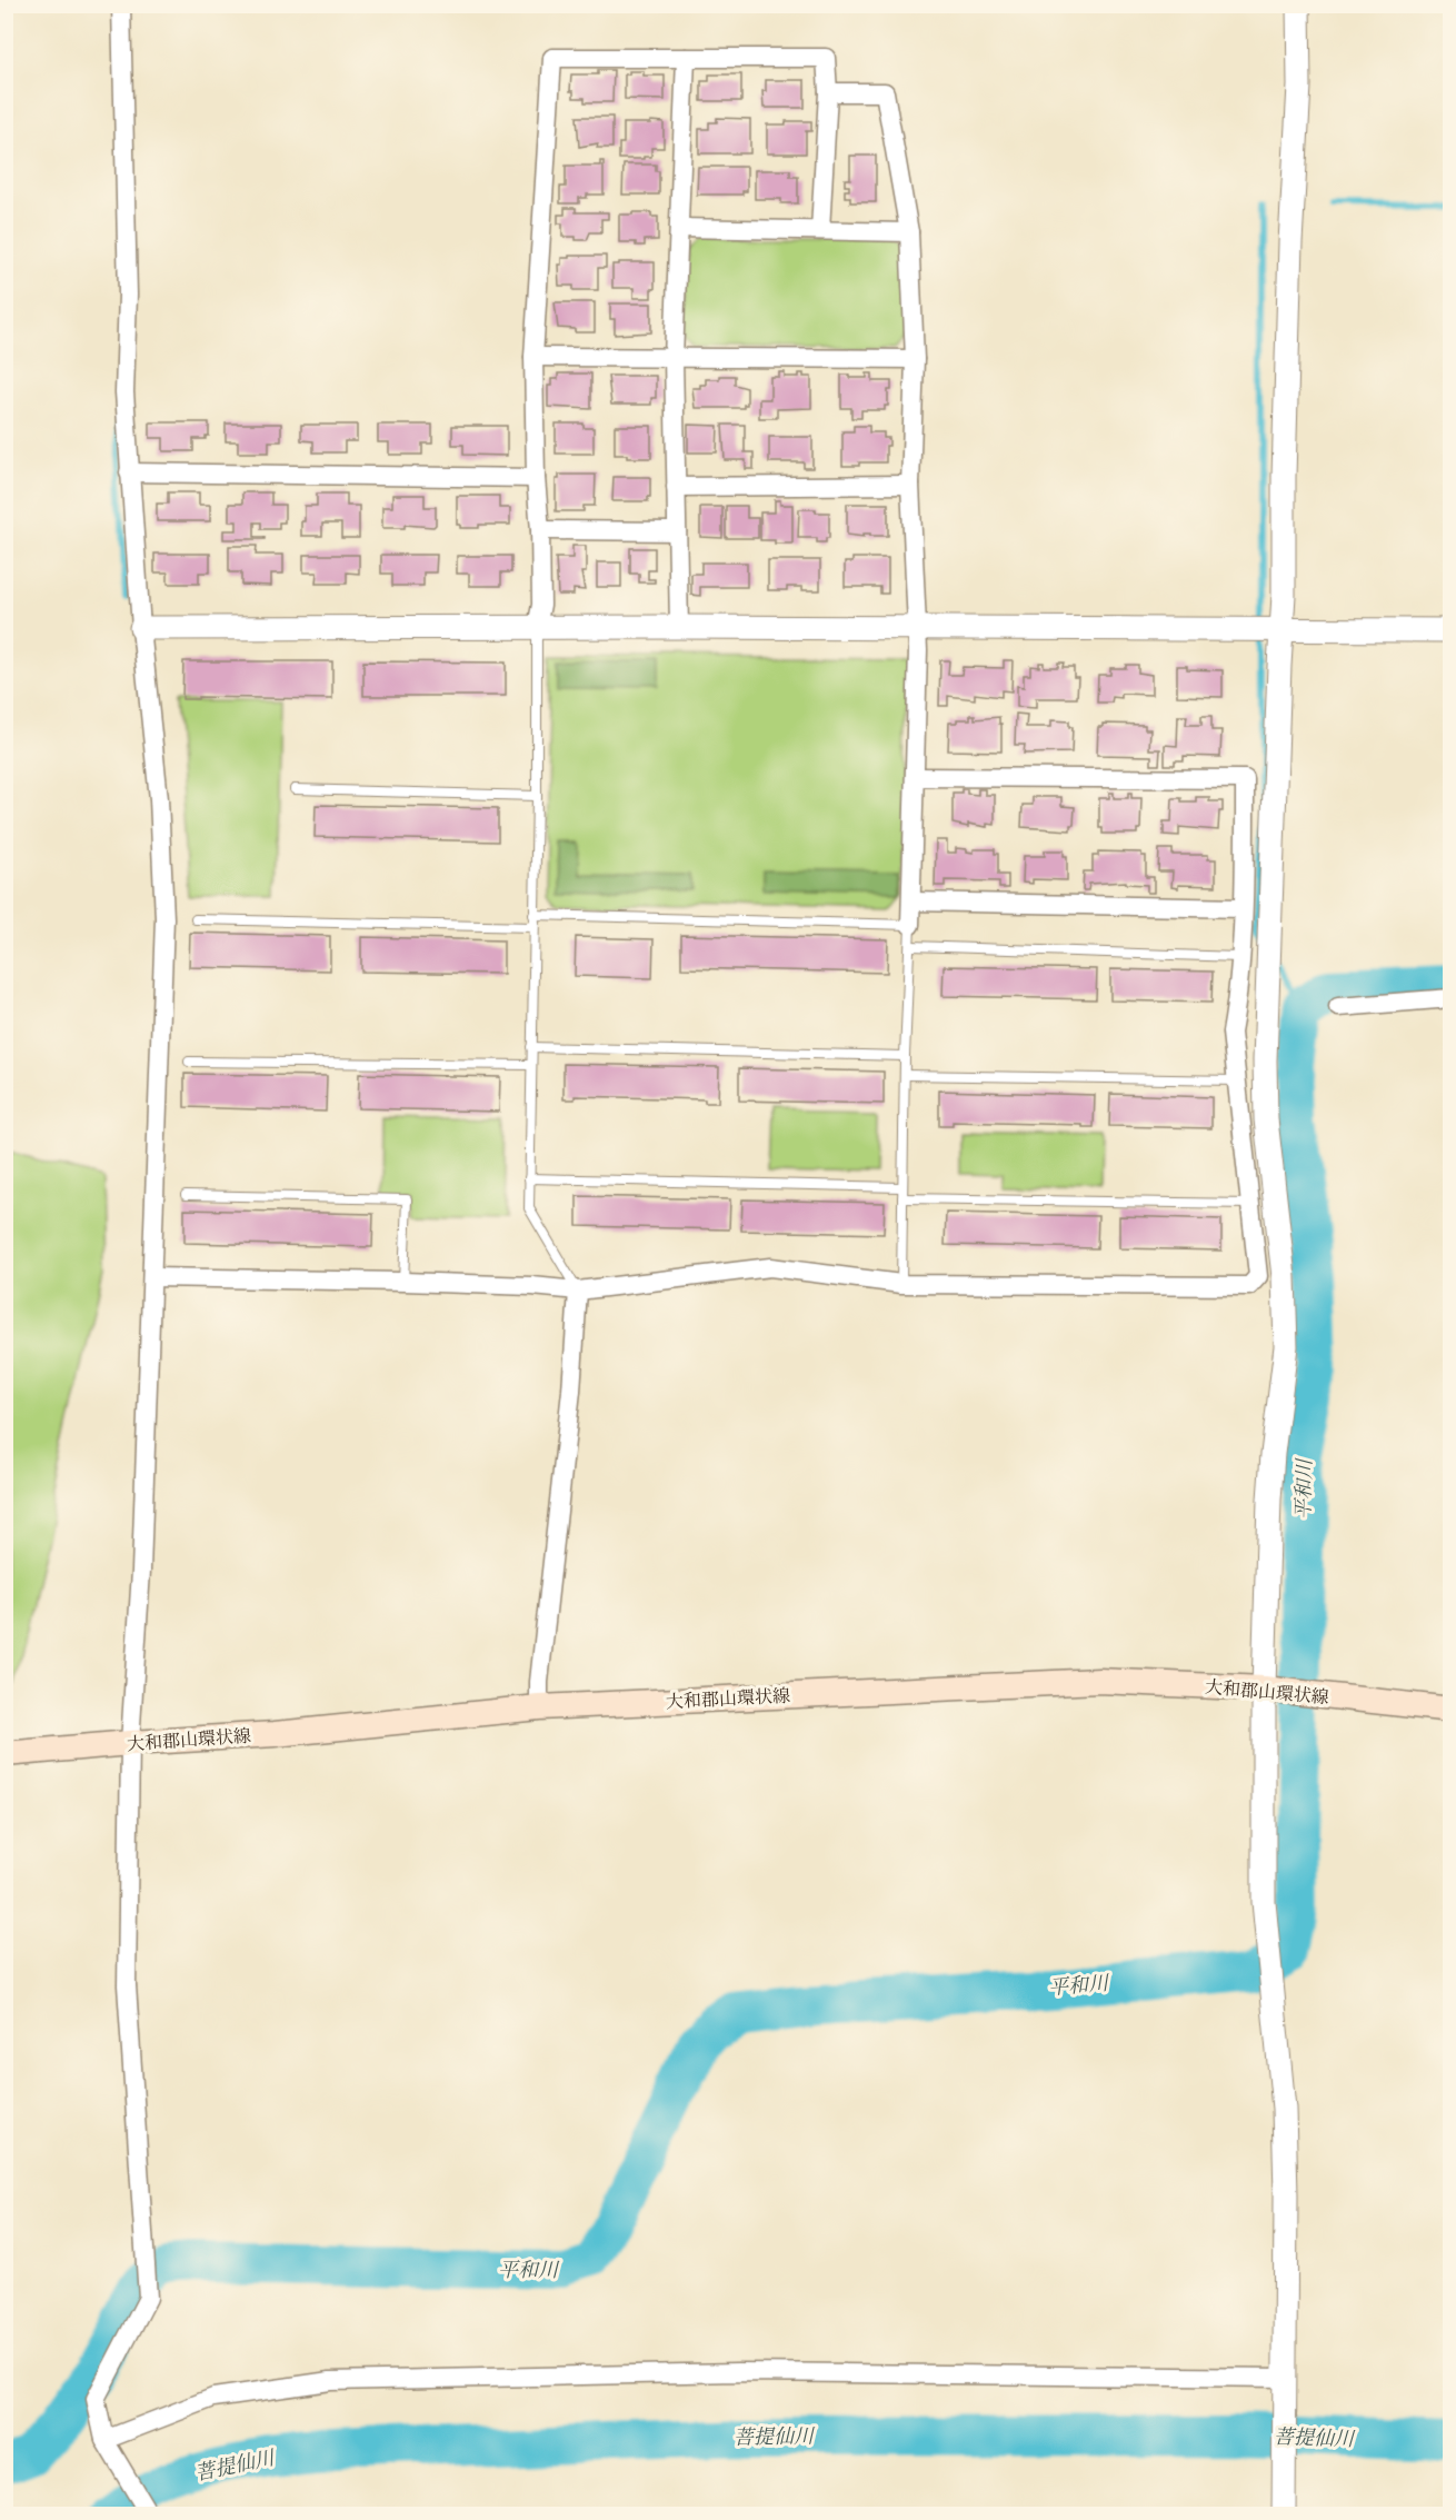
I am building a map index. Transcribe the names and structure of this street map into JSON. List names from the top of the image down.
{
  "streets": {
    "main road": ["大和郡山環状線"]
  },
  "water": ["平和川", "菩提仙川"]
}
